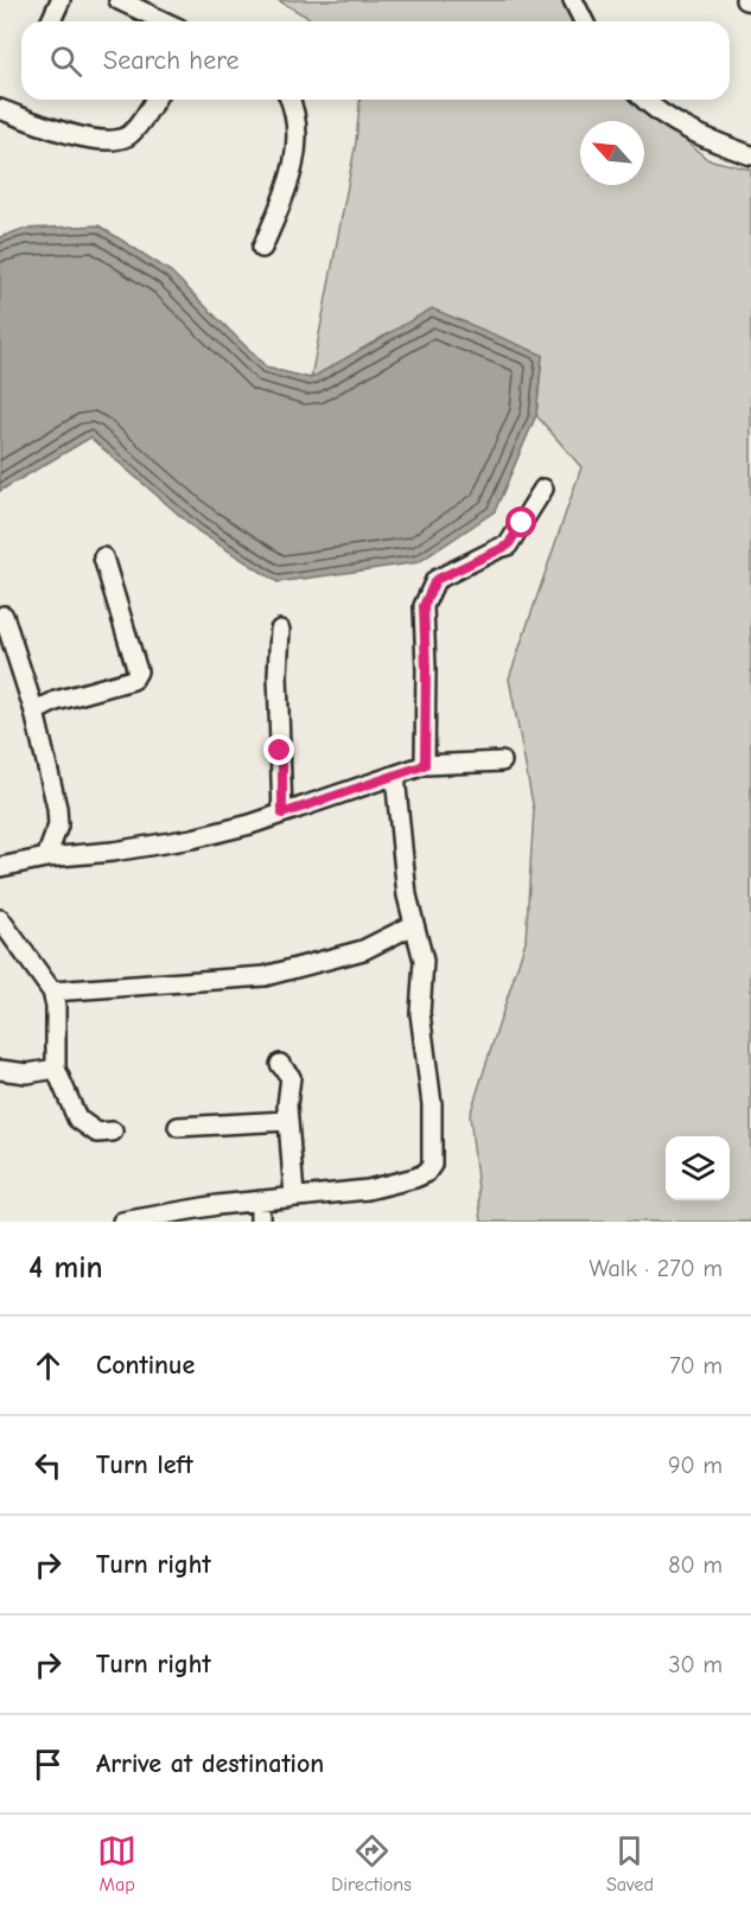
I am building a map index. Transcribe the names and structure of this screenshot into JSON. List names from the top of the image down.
{
  "north": "top left",
  "page": {
    "search": "Search here",
    "heading": ["4 min", "Walk · 270 m"],
    "list": [
      ["Continue", "70 m"],
      ["Turn left", "90 m"],
      ["Turn right", "80 m"],
      ["Turn right", "30 m"],
      "Arrive at destination"
    ],
    "nav": ["Map", "Directions", "Saved"]
  }
}
